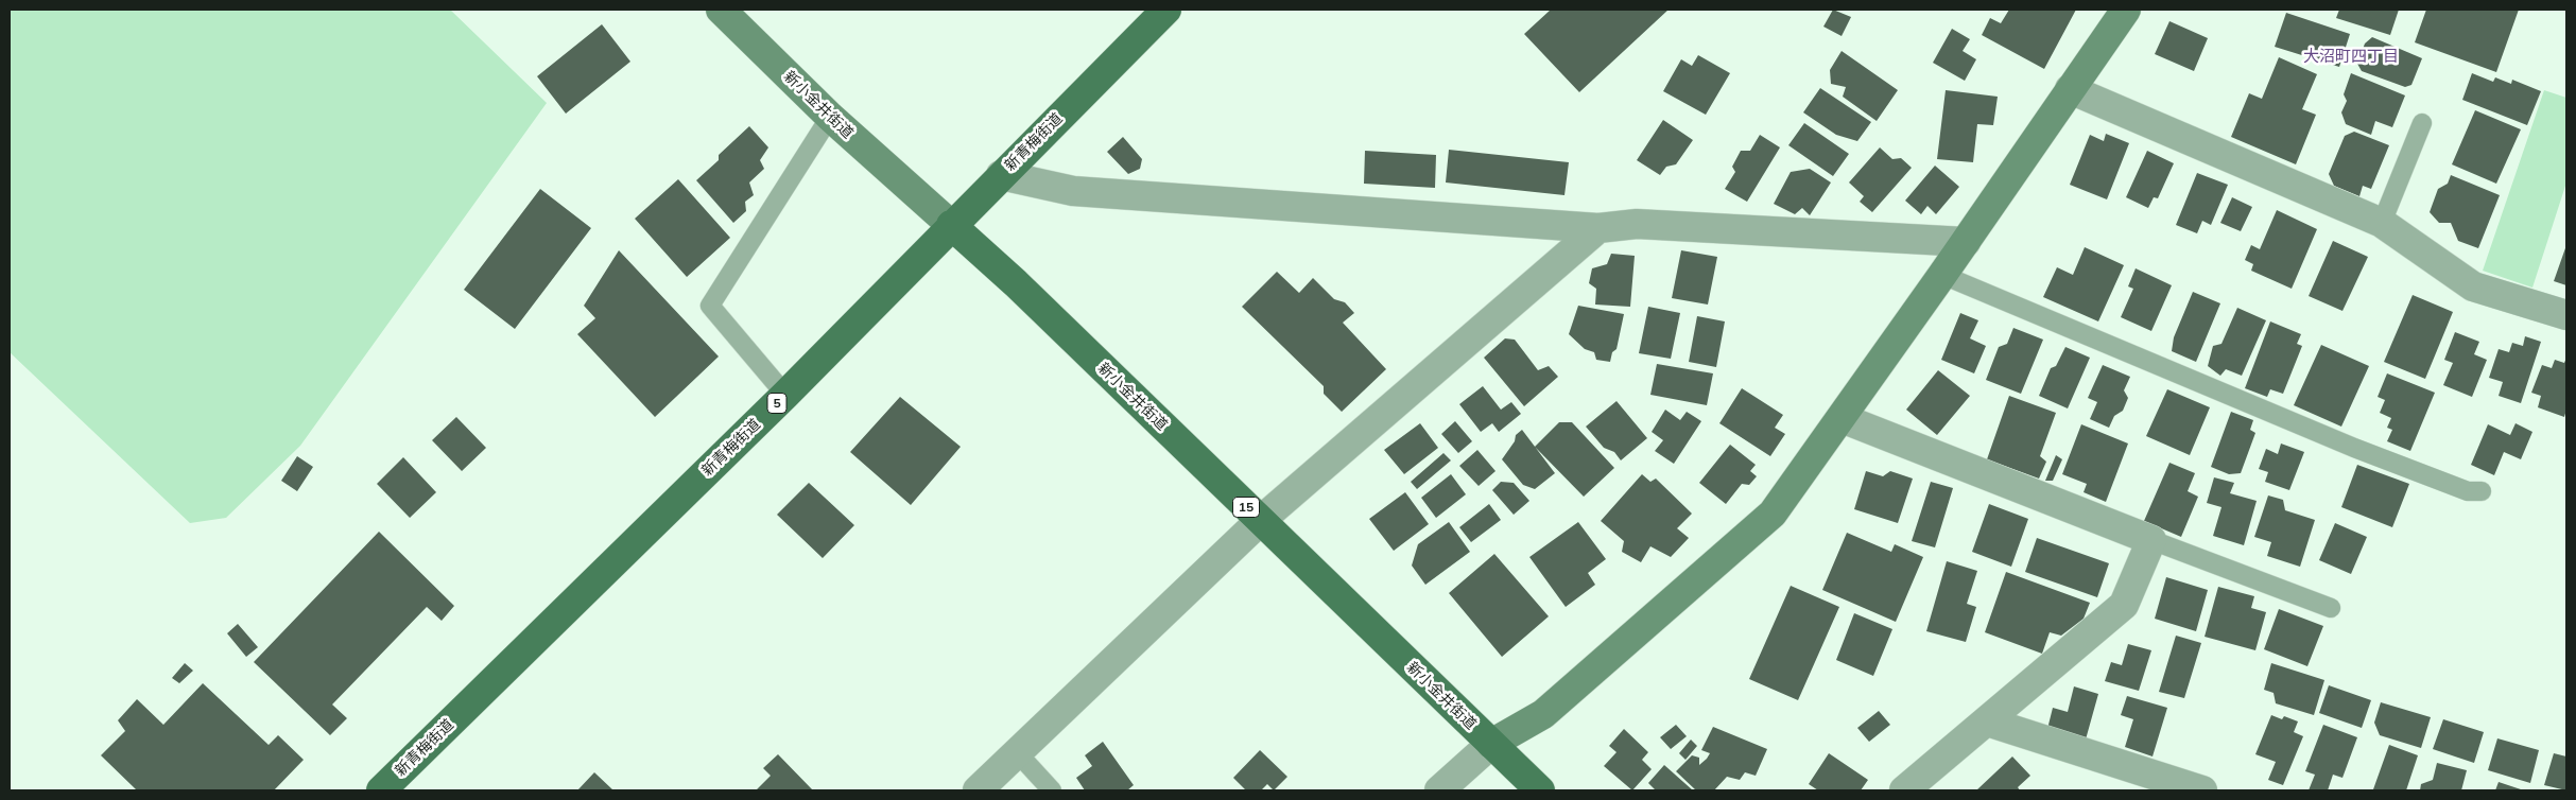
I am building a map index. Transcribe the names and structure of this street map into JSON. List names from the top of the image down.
{
  "streets": {
    "main road": [
      "新小金井街道",
      "新青梅街道",
      "5",
      "15"
    ]
  },
  "crossings": [
    ["新小金井街道", "新青梅街道"]
  ],
  "districts": ["大沼町四丁目"]
}
